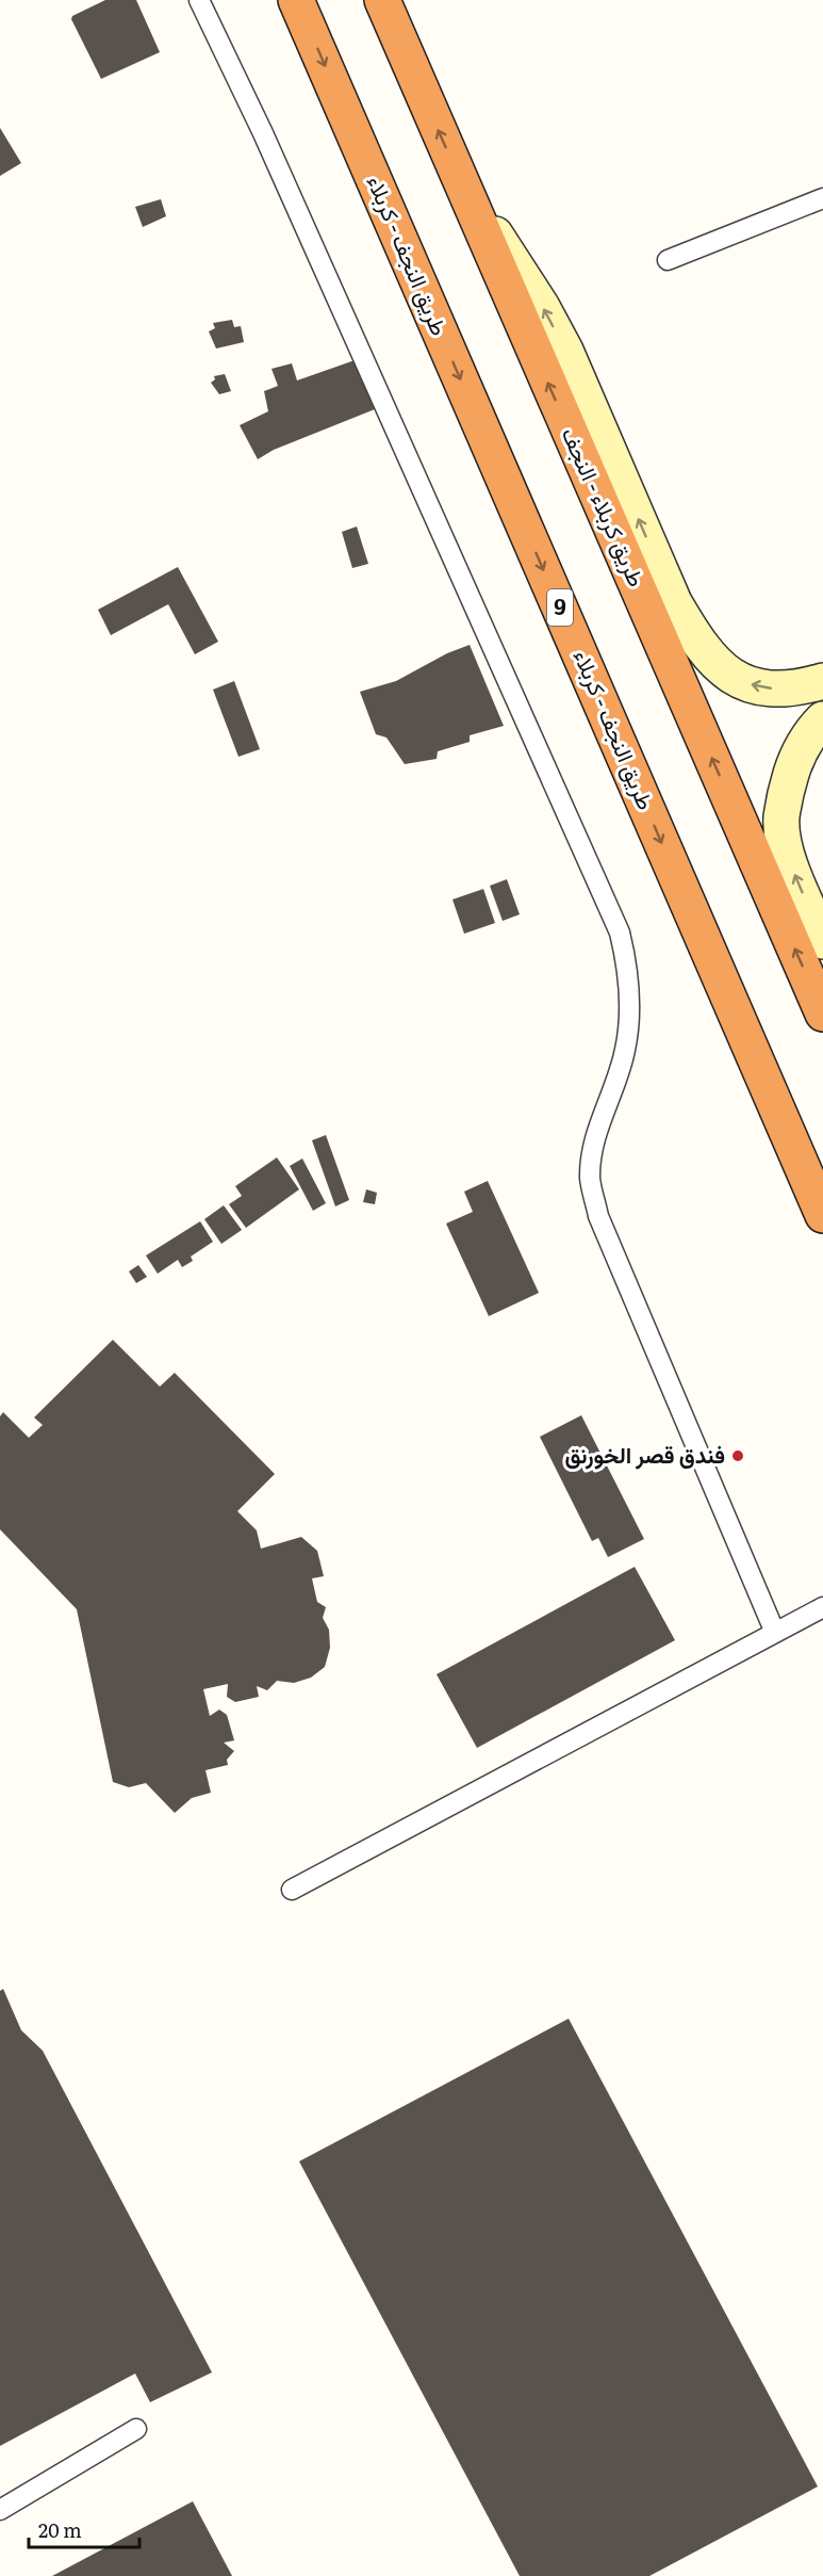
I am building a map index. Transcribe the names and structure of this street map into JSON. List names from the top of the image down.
{
  "streets": {
    "highway": ["طريق النجف - کربلاء", "طريق کربلاء - النجف", "9"]
  },
  "one_way": ["طريق النجف - کربلاء", "طريق کربلاء - النجف"],
  "places": ["فندق قصر الخورنق"],
  "scale_bar": "20 m"
}
